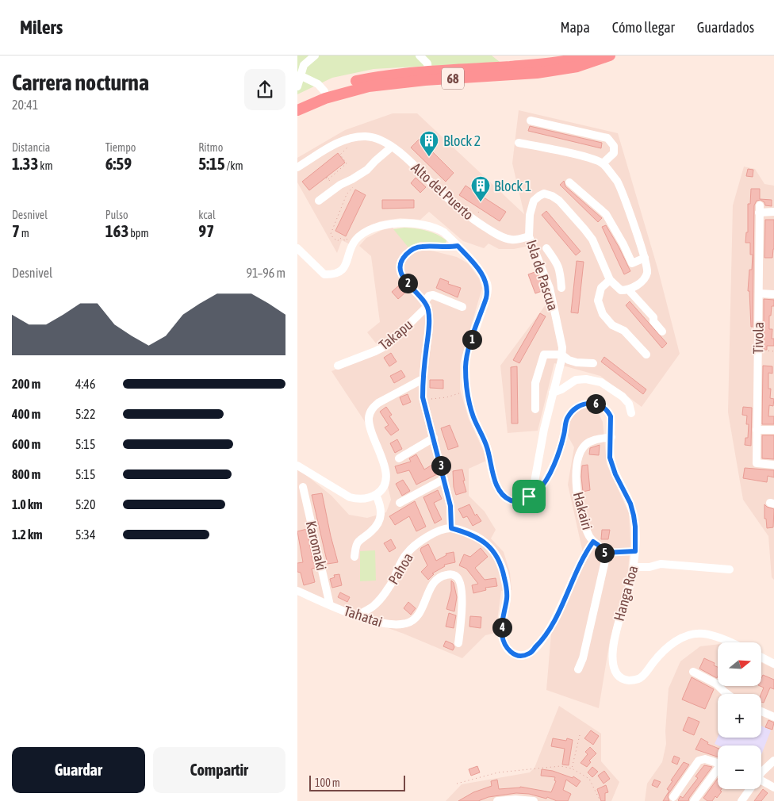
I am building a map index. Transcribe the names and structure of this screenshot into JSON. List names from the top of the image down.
{
  "streets": {
    "highway": ["68"],
    "street": [
      "Alto del Puerto",
      "Isla de Pascua",
      "Takapu",
      "Tivola",
      "Hakairi",
      "Karomaki",
      "Pahoa",
      "Hanga Roa",
      "Tahatai"
    ]
  },
  "crossings": [
    ["Alto del Puerto", "Isla de Pascua"],
    ["Isla de Pascua", "Hanga Roa"],
    ["Hakairi", "Hanga Roa"],
    ["Karomaki", "Tahatai"],
    ["Pahoa", "Tahatai"]
  ],
  "places": {
    "building": ["Block 2", "Block 1"]
  },
  "scale_bar": "100 m",
  "north": "right",
  "page": {
    "header": "Milers",
    "nav": ["Mapa", "Cómo llegar", "Guardados"],
    "heading": ["Carrera nocturna", "20:41"],
    "stats": [
      ["Distancia", "1.33 km"],
      ["Tiempo", "6:59"],
      ["Ritmo", "5:15 /km"],
      ["Desnivel", "7 m"],
      ["Pulso", "163 bpm"],
      ["kcal", "97"]
    ],
    "chart": ["Desnivel", "91–96 m"],
    "pins": [
      "2",
      "1",
      "6",
      "3",
      "5",
      "4"
    ],
    "list": [
      {
        "name": "200 m",
        "note": "4:46"
      },
      {
        "name": "400 m",
        "note": "5:22"
      },
      {
        "name": "600 m",
        "note": "5:15"
      },
      {
        "name": "800 m",
        "note": "5:15"
      },
      {
        "name": "1.0 km",
        "note": "5:20"
      },
      {
        "name": "1.2 km",
        "note": "5:34"
      }
    ],
    "map_buttons": ["+", "−"],
    "buttons": ["Guardar", "Compartir"],
    "scale": "100 m"
  }
}
